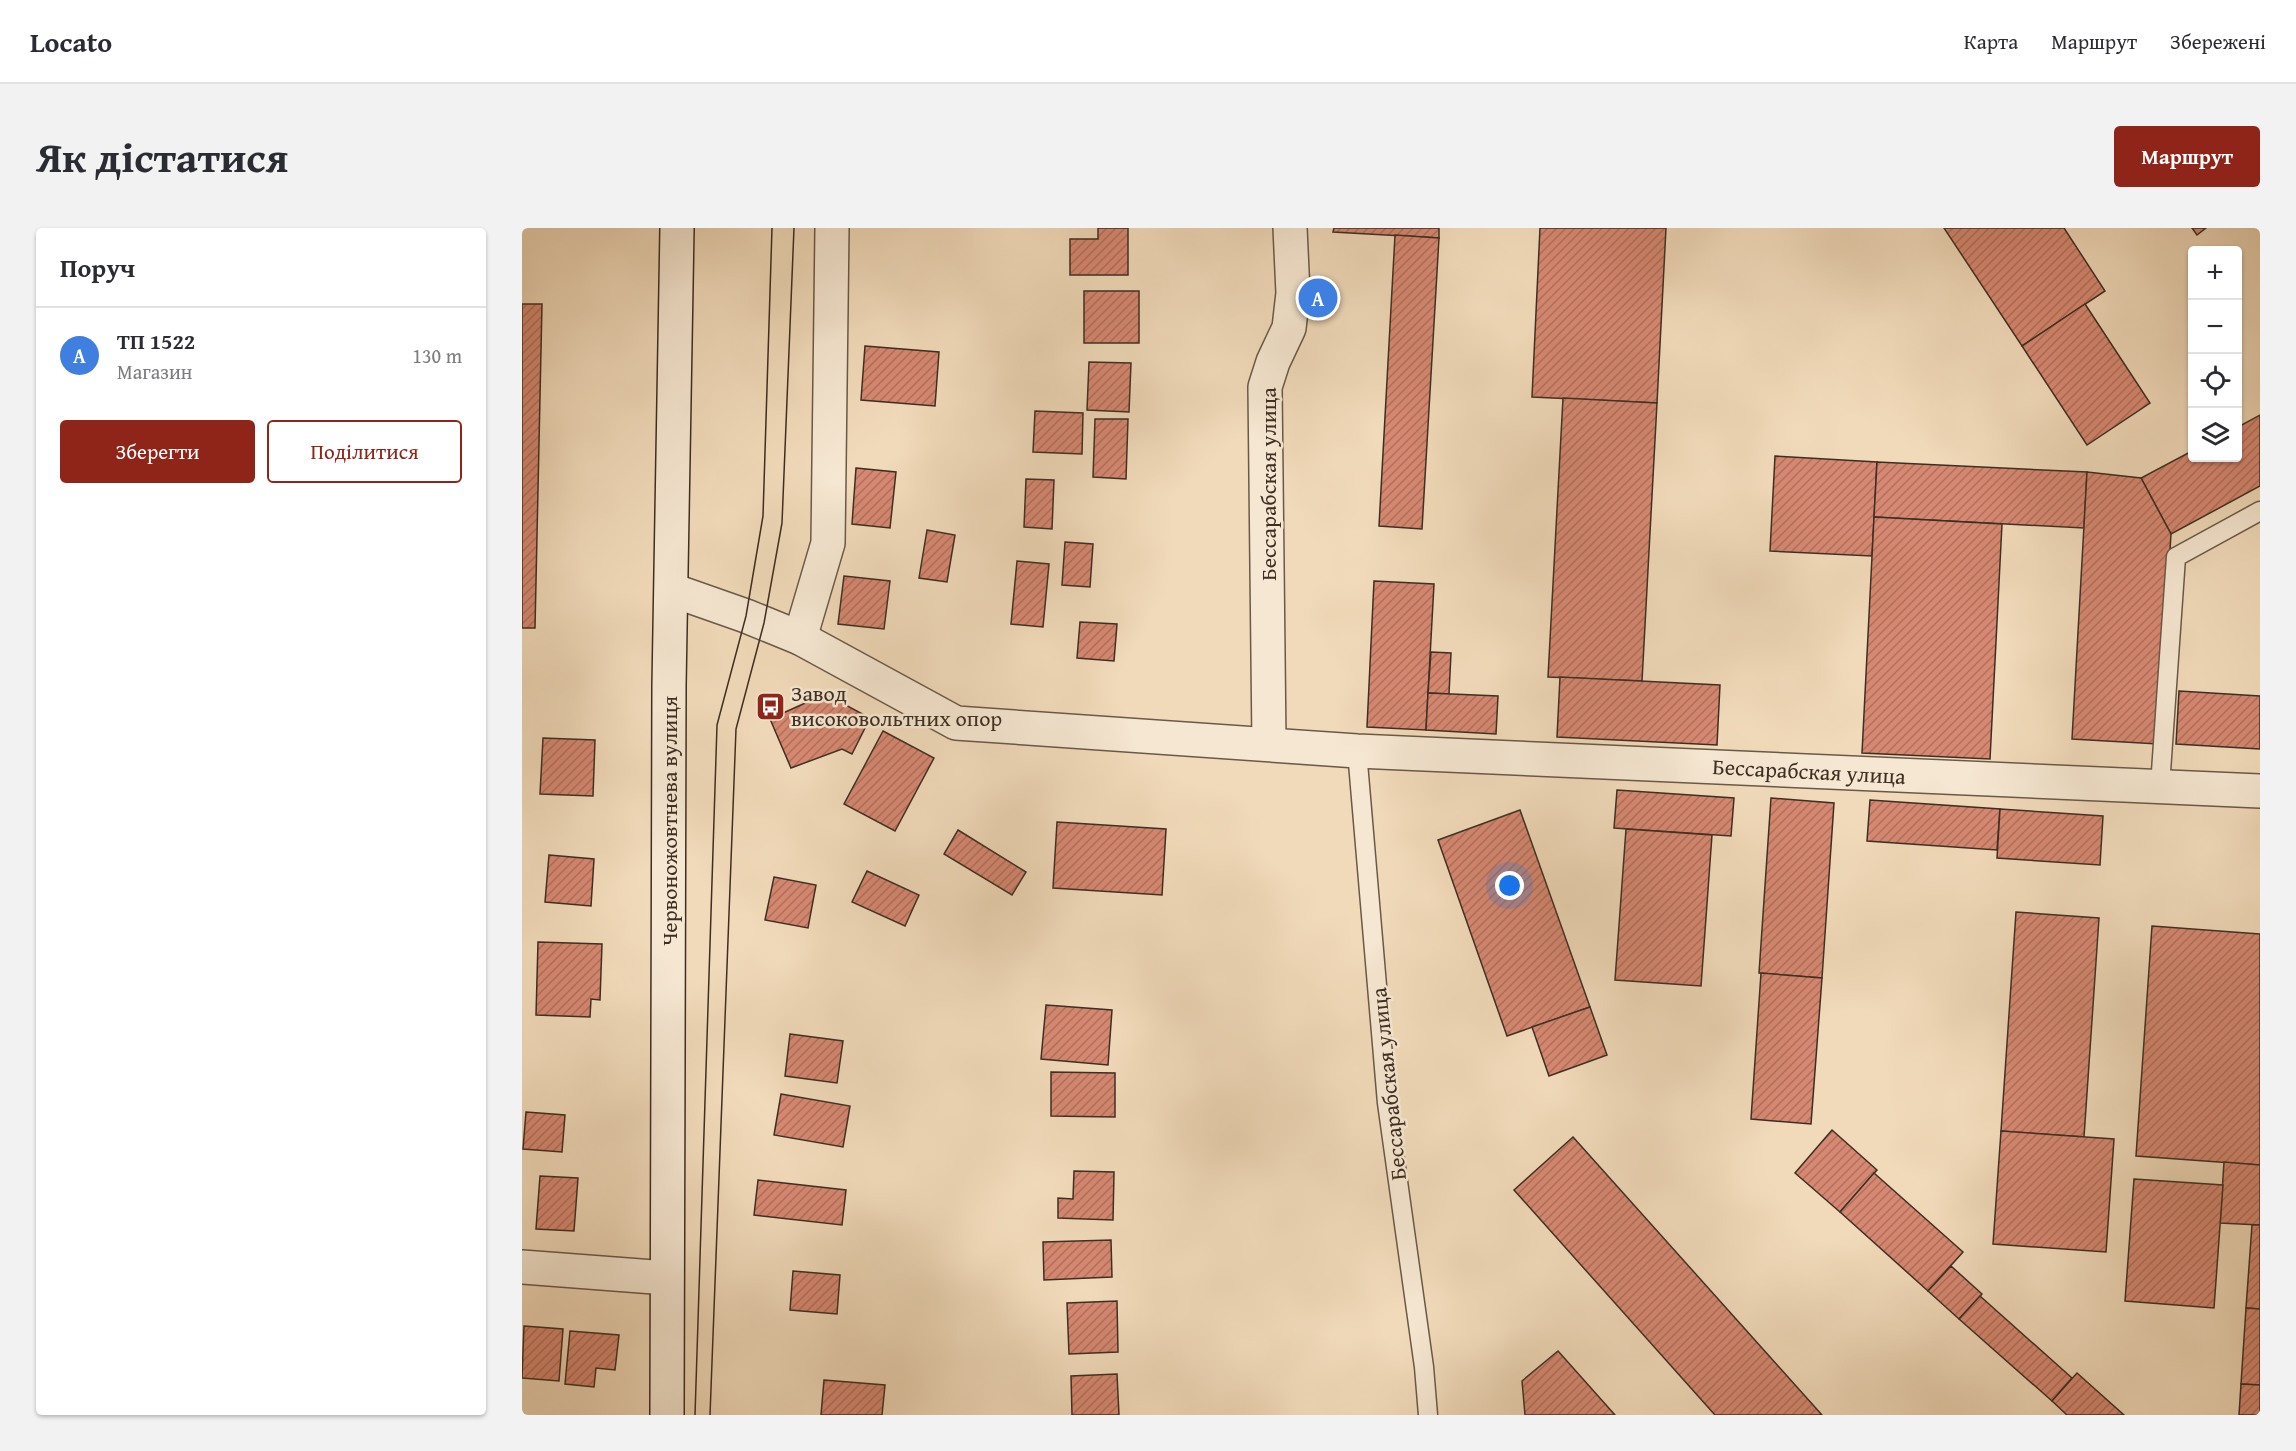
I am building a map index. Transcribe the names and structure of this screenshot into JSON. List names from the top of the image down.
{
  "streets": {
    "street": ["Бессарабская улица", "Червоножовтнева вулиця"]
  },
  "crossings": [
    ["Бессарабская улица", "Червоножовтнева вулиця"]
  ],
  "places": {
    "bus stop": ["Завод високовольтних опор"]
  },
  "page": {
    "header": "Locato",
    "nav": ["Карта", "Маршрут", "Збережені"],
    "title": "Як дістатися",
    "buttons": [
      "Маршрут",
      ["Зберегти", "Поділитися"]
    ],
    "heading": "Поруч",
    "map_buttons": ["+", "−"],
    "pins": "A",
    "list": [
      {
        "mark": "A",
        "name": "ТП 1522",
        "note": "Магазин",
        "value": "130 m"
      }
    ]
  }
}
